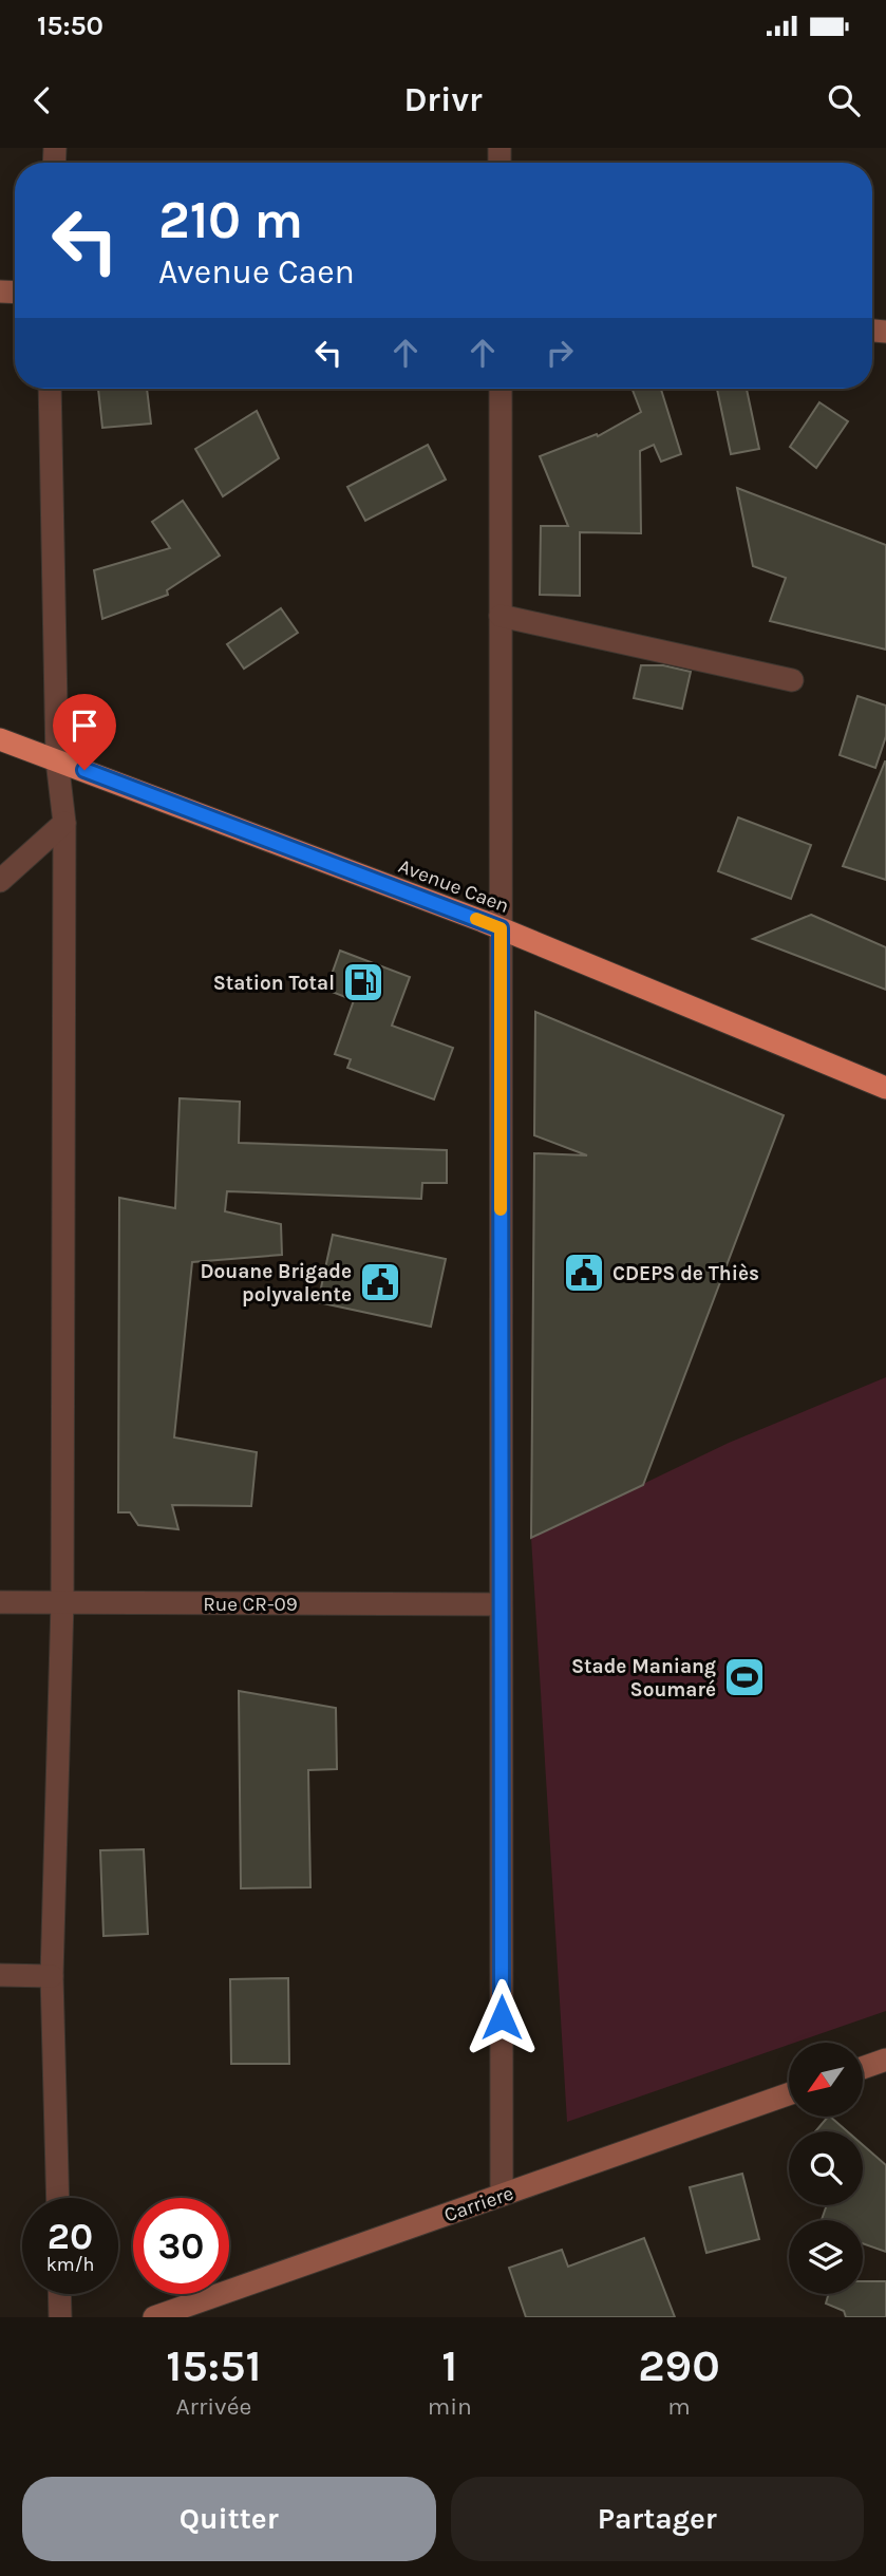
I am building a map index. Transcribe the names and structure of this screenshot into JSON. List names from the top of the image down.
{
  "streets": {
    "highway": ["Avenue Caen"],
    "street": ["Rue CR-09", "Carriere"]
  },
  "places": {
    "fuel station": ["Station Total"],
    "public building": ["CDEPS de Thiès", "Douane Brigade polyvalente"],
    "sports": ["Stade Maniang Soumaré"]
  },
  "north": "bottom left",
  "page": {
    "status": "15:50",
    "header": "Drivr",
    "turn": ["210 m", "Avenue Caen"],
    "speed": "20 km/h",
    "limit": "30",
    "eta": [
      "15:51",
      "Arrivée",
      "1",
      "min",
      "290",
      "m"
    ],
    "buttons": ["Quitter", "Partager"]
  }
}
